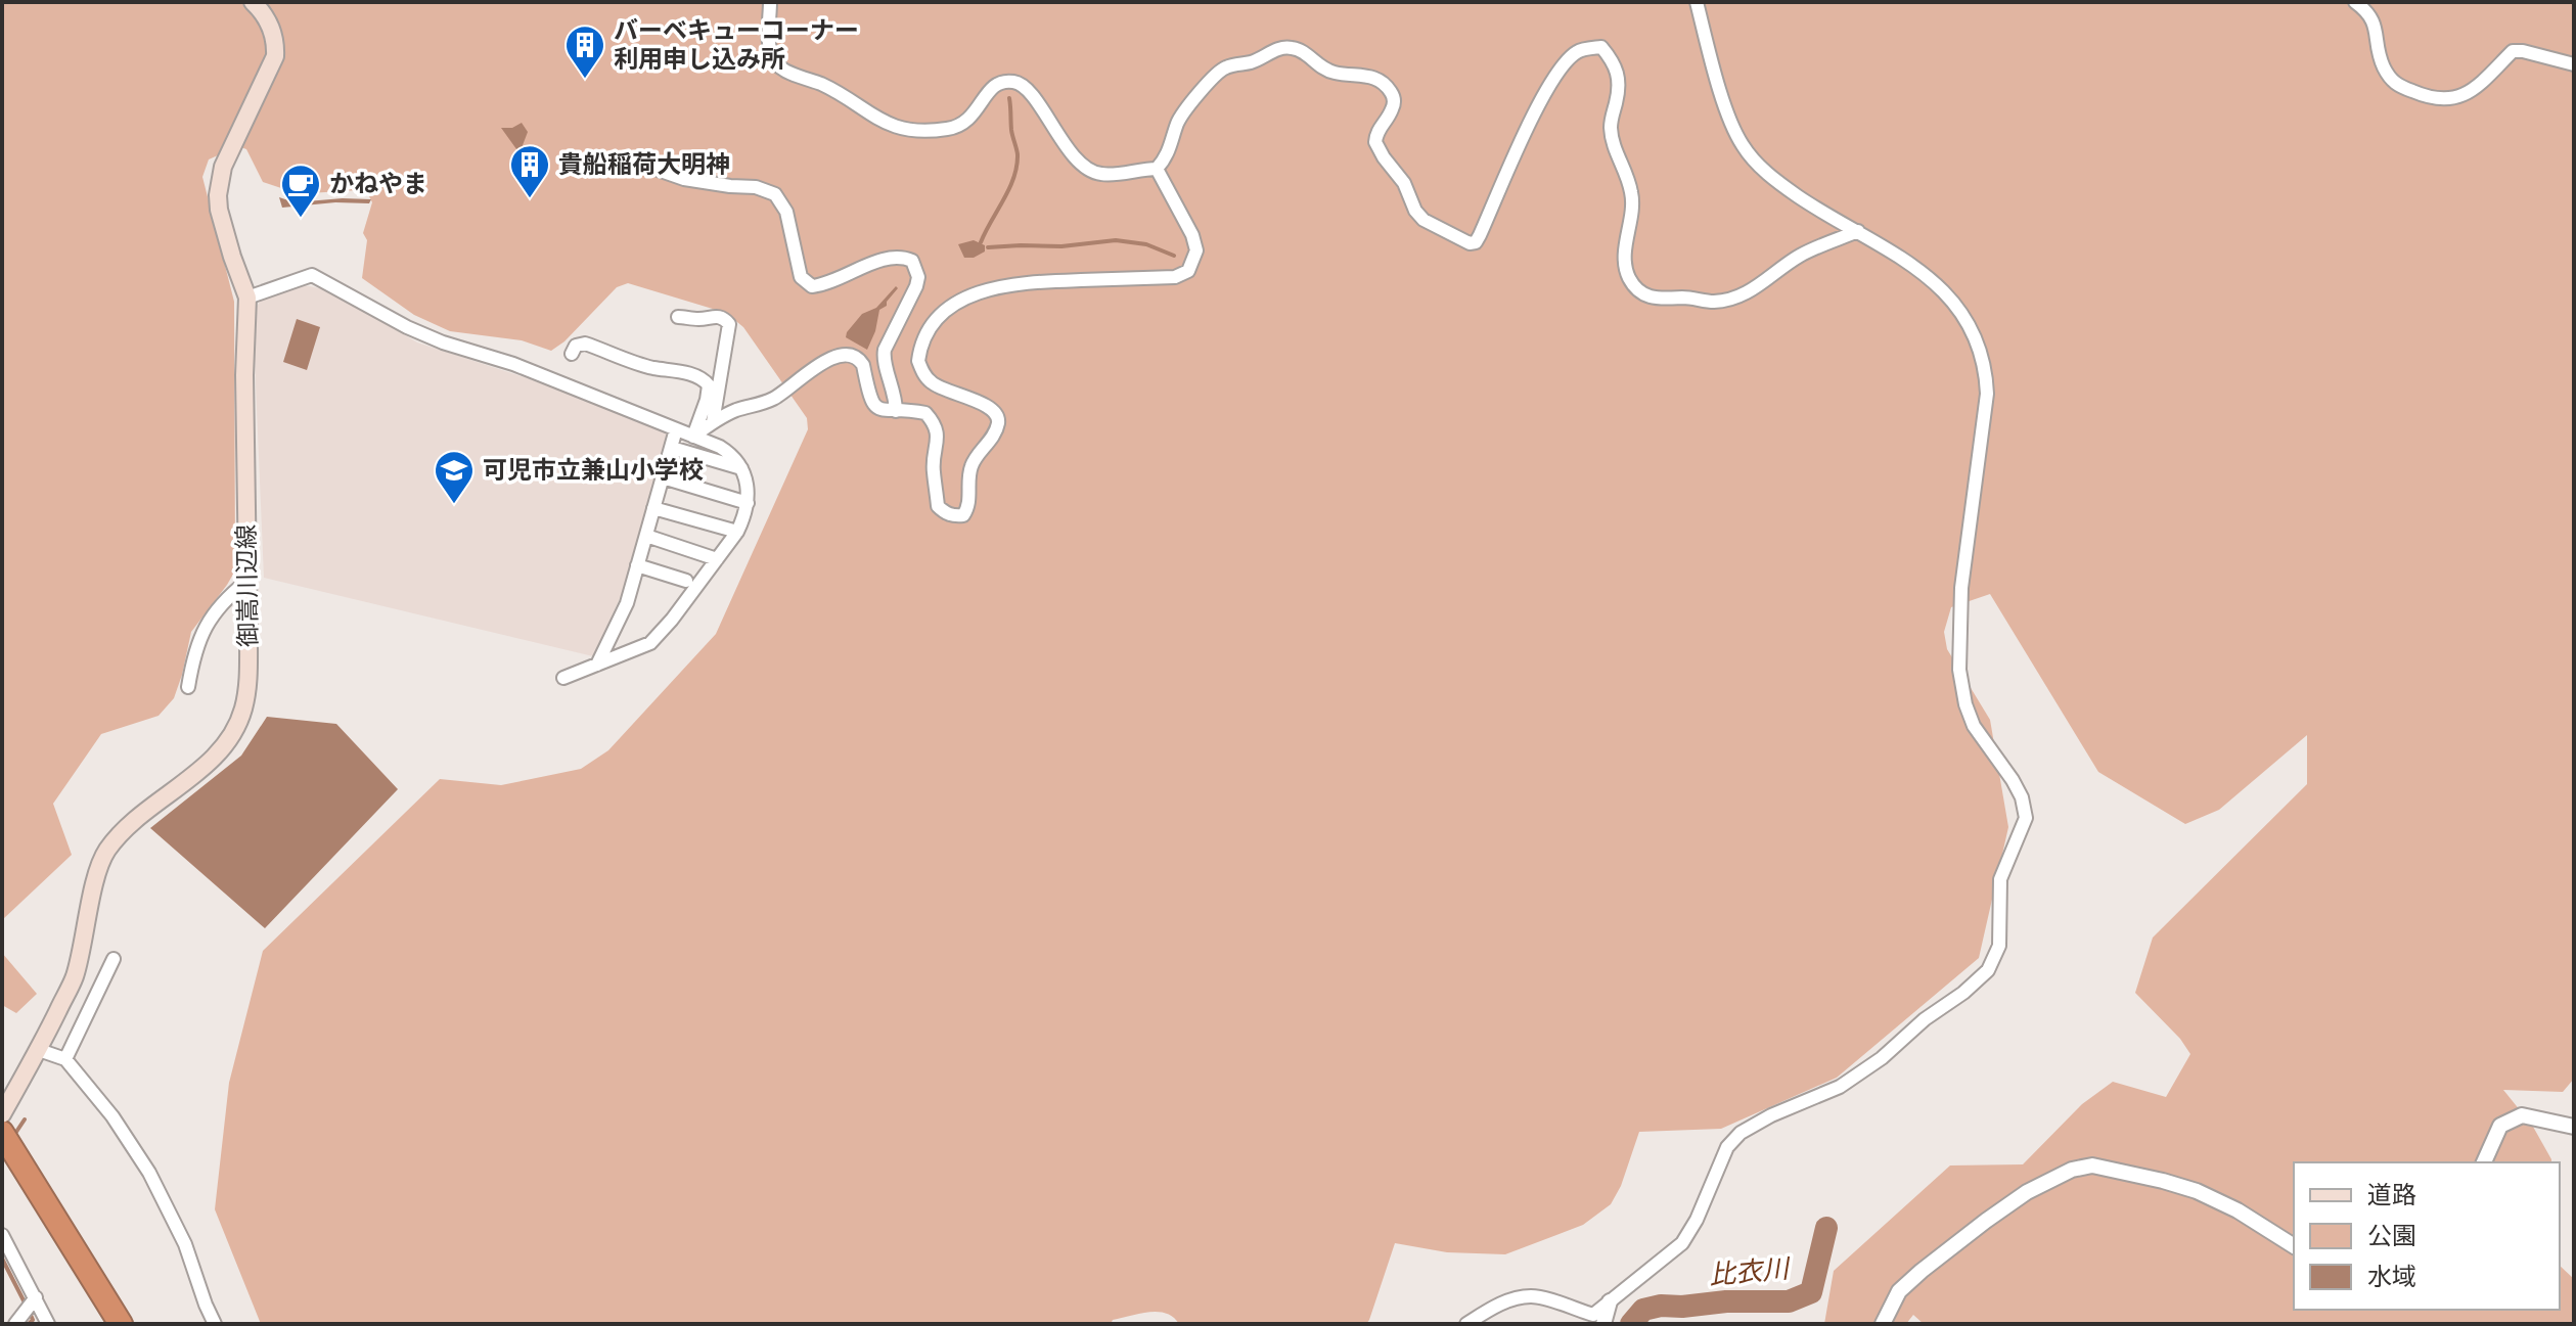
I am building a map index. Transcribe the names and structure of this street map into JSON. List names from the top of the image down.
{
  "streets": {
    "main road": ["御嵩川辺線"]
  },
  "water": ["比衣川"],
  "places": {
    "building": ["バーベキューコーナー 利用申し込み所", "貴船稲荷大明神"],
    "cafe": ["かねやま"],
    "school or university": ["可児市立兼山小学校"]
  },
  "legend": ["道路", "公園", "水域"]
}
